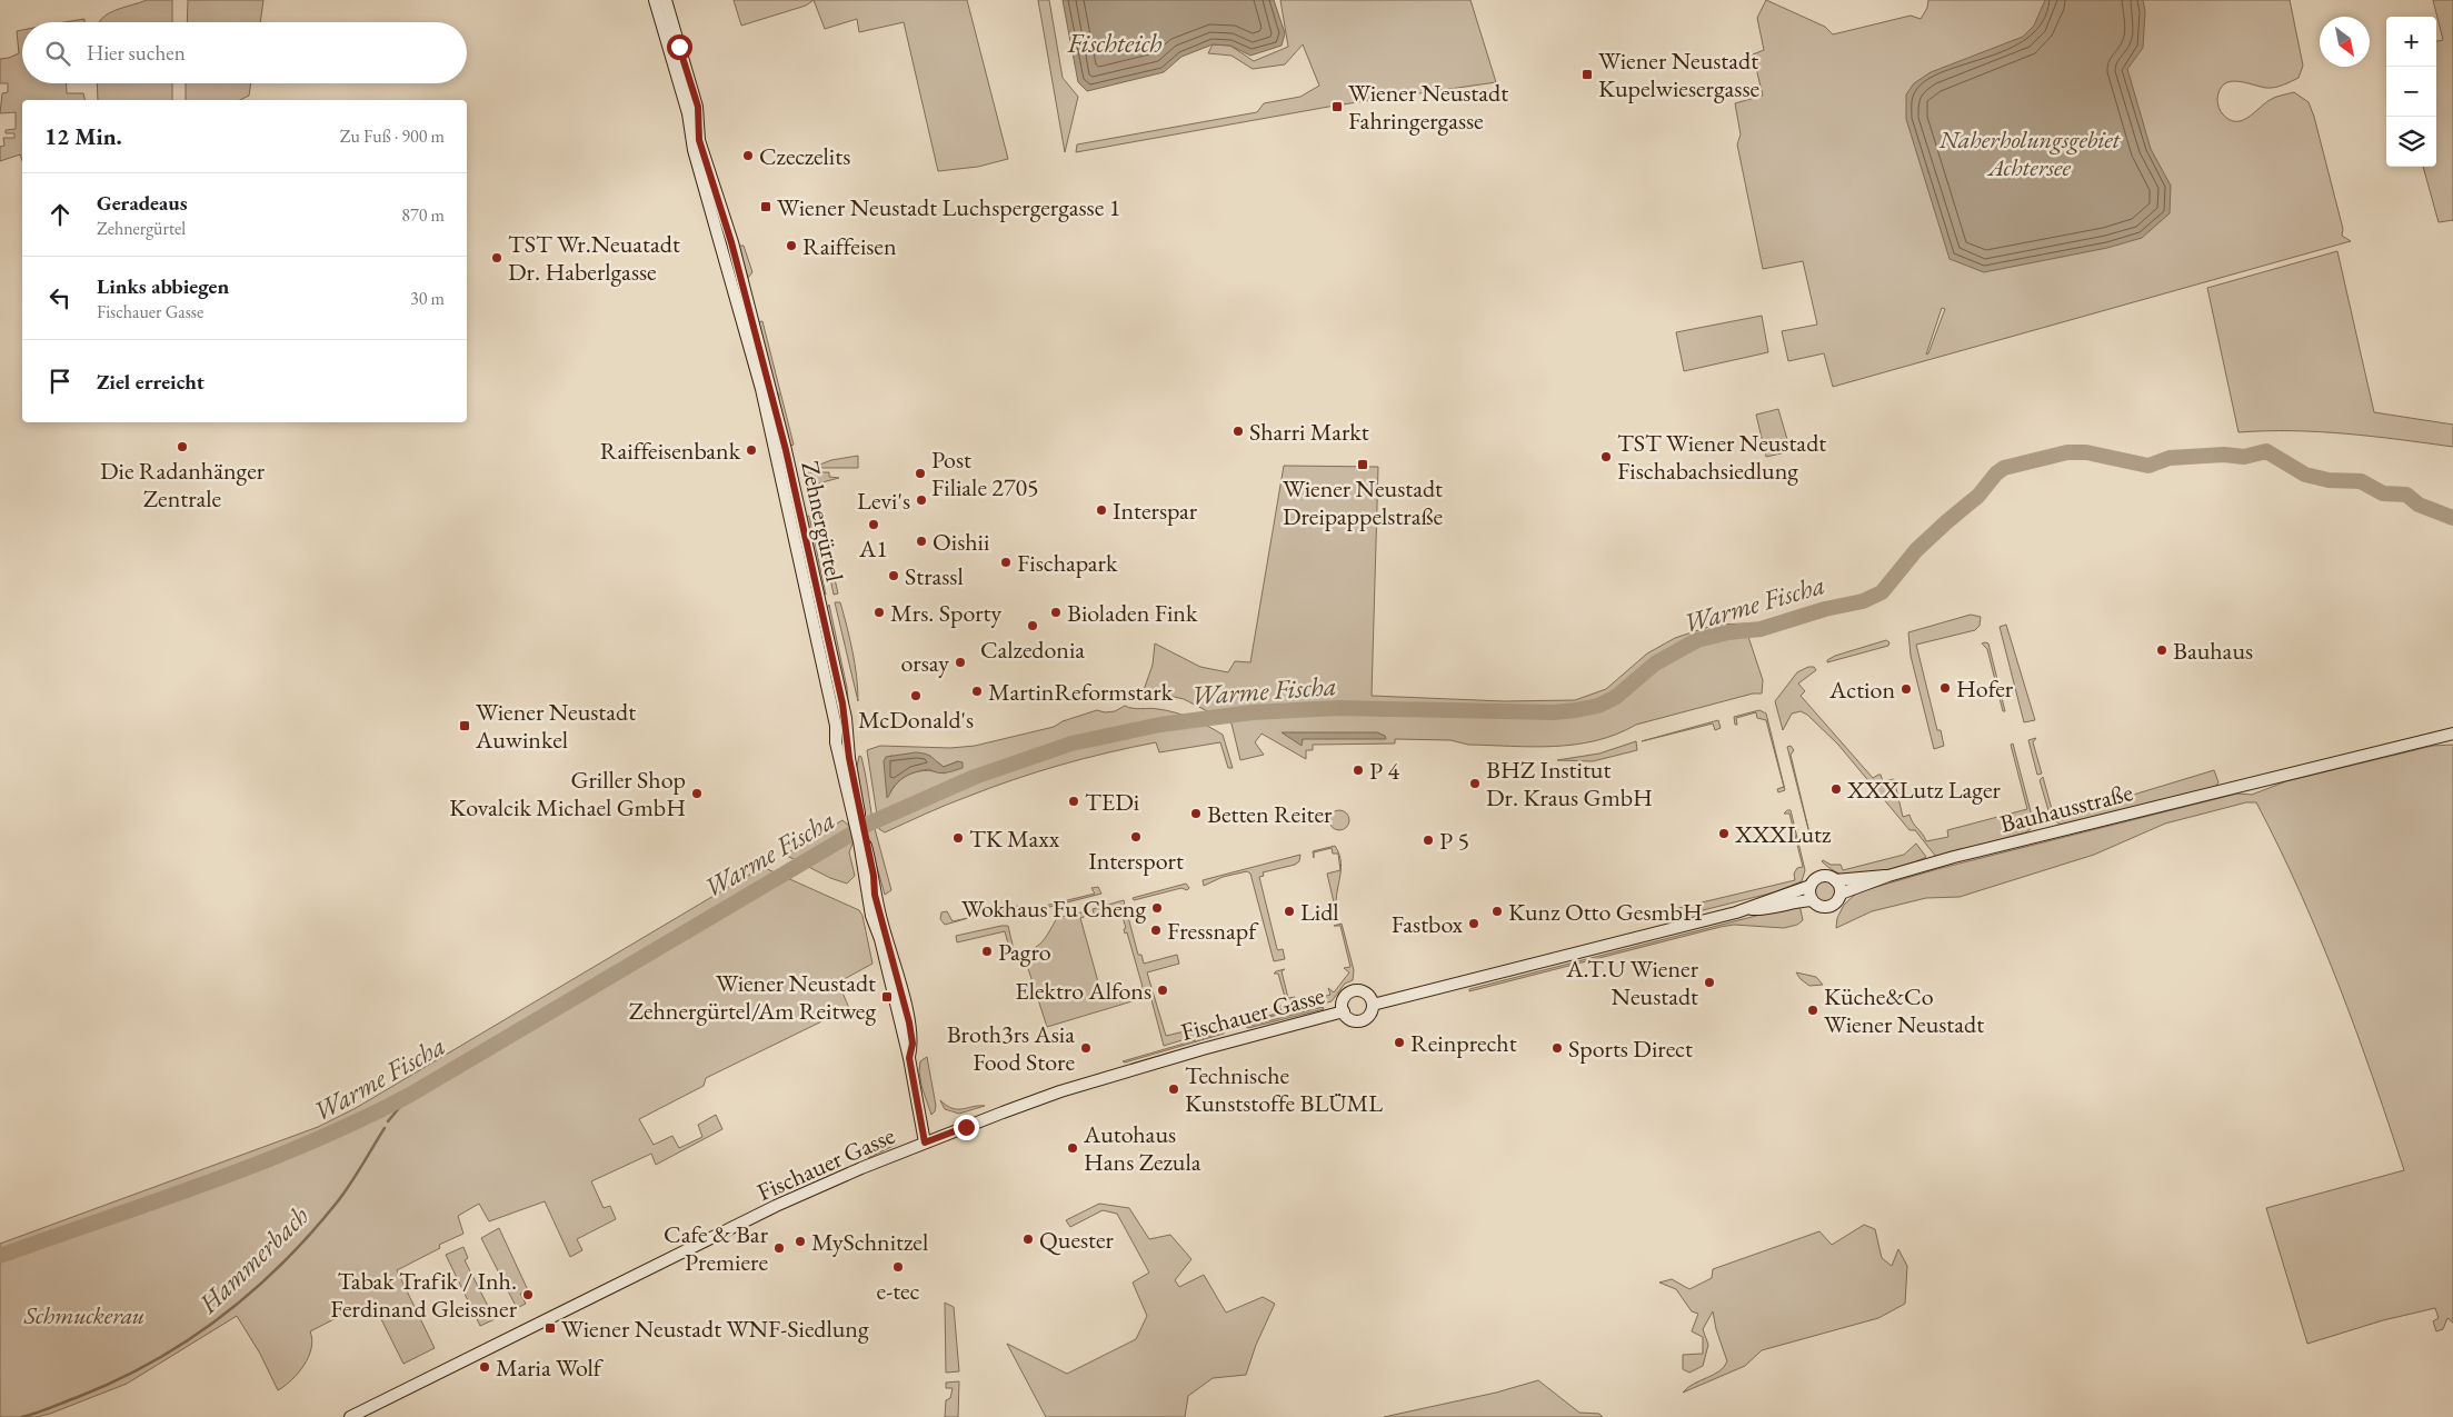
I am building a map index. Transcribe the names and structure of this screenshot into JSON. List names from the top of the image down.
{
  "streets": {
    "main road": ["Zehnergürtel", "Bauhausstraße", "Fischauer Gasse"]
  },
  "crossings": [
    ["Zehnergürtel", "Fischauer Gasse"],
    ["Bauhausstraße", "Fischauer Gasse"]
  ],
  "water": ["Fischteich", "Warme Fischa", "Hammerbach"],
  "parks": ["Naherholungsgebiet Achtersee", "Schmuckerau"],
  "places": {
    "transit": [
      "Wiener Neustadt Kupelwiesergasse",
      "Wiener Neustadt Fahringergasse",
      "Wiener Neustadt Luchspergergasse 1",
      "Wiener Neustadt Dreipappelstraße",
      "Wiener Neustadt Auwinkel",
      "Wiener Neustadt Zehnergürtel/Am Reitweg",
      "Wiener Neustadt WNF-Siedlung"
    ],
    "other": [
      "Czeczelits",
      "Raiffeisen",
      "TST Wr.Neuatadt Dr. Haberlgasse",
      "Sharri Markt",
      "Die Radanhänger Zentrale",
      "Raiffeisenbank",
      "TST Wiener Neustadt Fischabachsiedlung",
      "Post Filiale 2705",
      "Levi's",
      "Interspar",
      "A1",
      "Oishii",
      "Fischapark",
      "Strassl",
      "Mrs. Sporty",
      "Bioladen Fink",
      "Calzedonia",
      "Bauhaus",
      "orsay",
      "Hofer",
      "Action",
      "MartinReformstark",
      "McDonald's",
      "P 4",
      "BHZ Institut Dr. Kraus GmbH",
      "XXXLutz Lager",
      "Griller Shop Kovalcik Michael GmbH",
      "TEDi",
      "Betten Reiter",
      "XXXLutz",
      "Intersport",
      "TK Maxx",
      "P 5",
      "Wokhaus Fu Cheng",
      "Lidl",
      "Kunz Otto GesmbH",
      "Fastbox",
      "Fressnapf",
      "Pagro",
      "A.T.U Wiener Neustadt",
      "Elektro Alfons",
      "Küche&Co Wiener Neustadt",
      "Reinprecht",
      "Broth3rs Asia Food Store",
      "Sports Direct",
      "Technische Kunststoffe BLÜML",
      "Autohaus Hans Zezula",
      "Quester",
      "MySchnitzel",
      "Cafe & Bar Premiere",
      "e-tec",
      "Tabak Trafik / Inh. Ferdinand Gleissner",
      "Maria Wolf"
    ]
  },
  "north": "bottom right",
  "page": {
    "map_buttons": ["+", "−"],
    "search": "Hier suchen",
    "heading": ["12 Min.", "Zu Fuß · 900 m"],
    "list": [
      ["Geradeaus", "Zehnergürtel", "870 m"],
      ["Links abbiegen", "Fischauer Gasse", "30 m"],
      "Ziel erreicht"
    ]
  }
}
